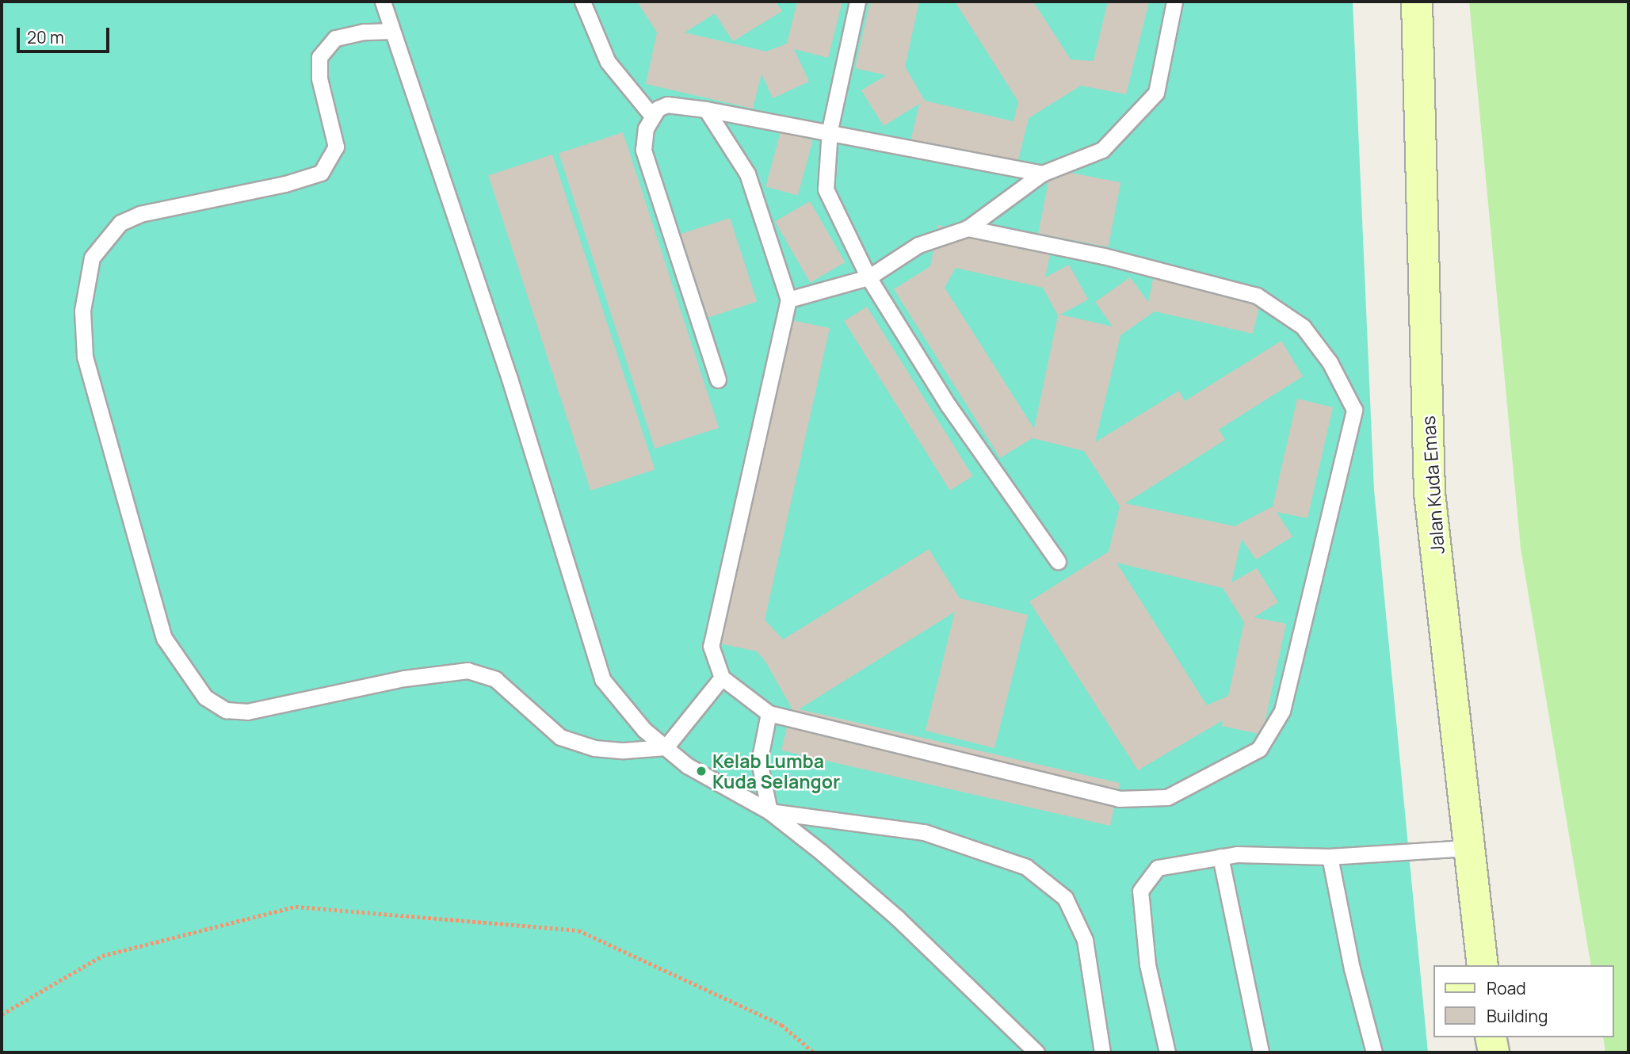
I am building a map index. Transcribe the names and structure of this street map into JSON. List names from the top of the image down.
{
  "streets": {
    "street": ["Jalan Kuda Emas"]
  },
  "places": ["Kelab Lumba Kuda Selangor"],
  "legend": ["Road", "Building"],
  "scale_bar": "20 m"
}
